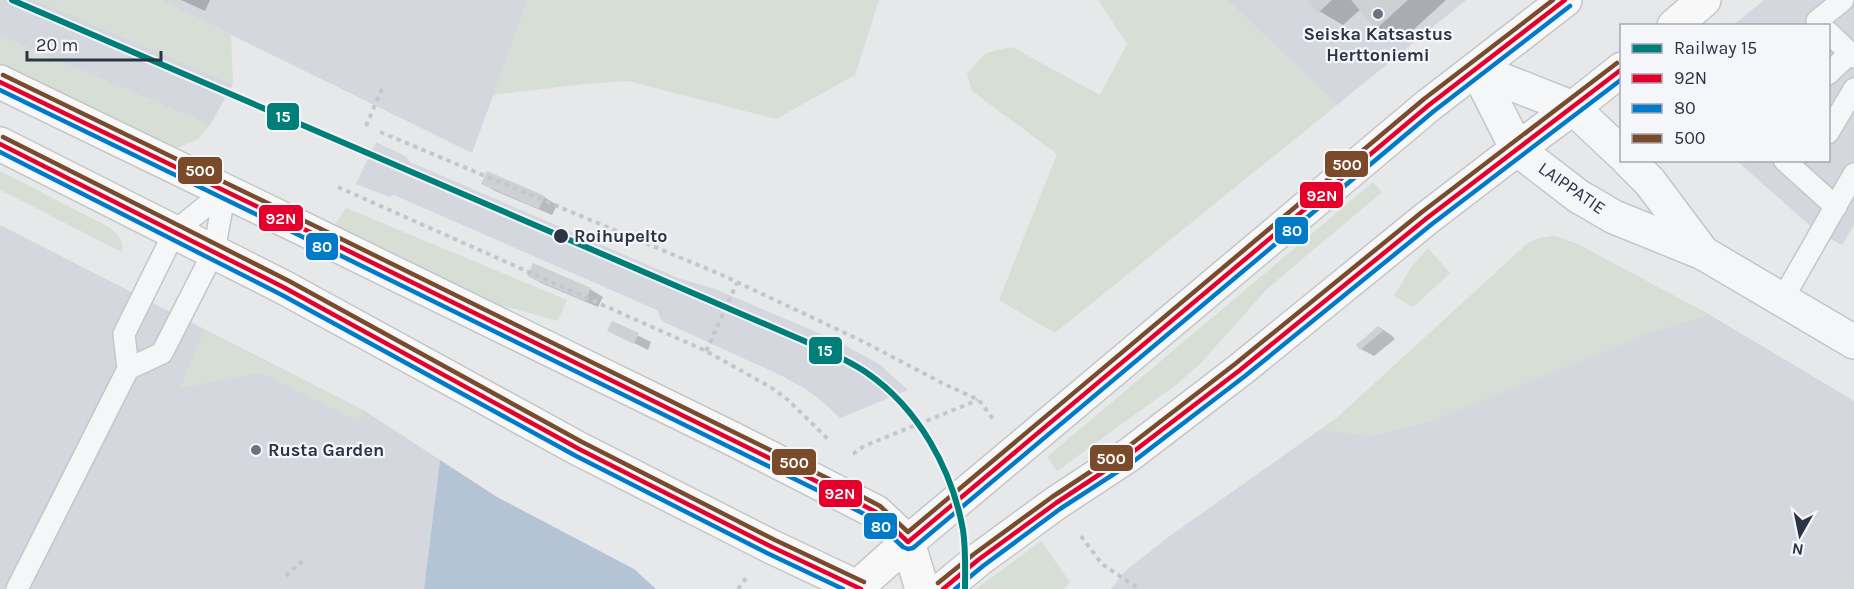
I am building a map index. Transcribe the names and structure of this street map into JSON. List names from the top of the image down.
{
  "streets": {
    "street": ["LAIPPATIE"]
  },
  "places": ["Seiska Katsastus Herttoniemi", "Roihupelto", "Rusta Garden"],
  "lines": [
    "rail line 15",
    "transit line 92N",
    "transit line 500",
    "transit line 80"
  ],
  "legend": [
    "Railway 15",
    "92N",
    "80",
    "500"
  ],
  "scale_bar": "20 m",
  "north": "bottom"
}
